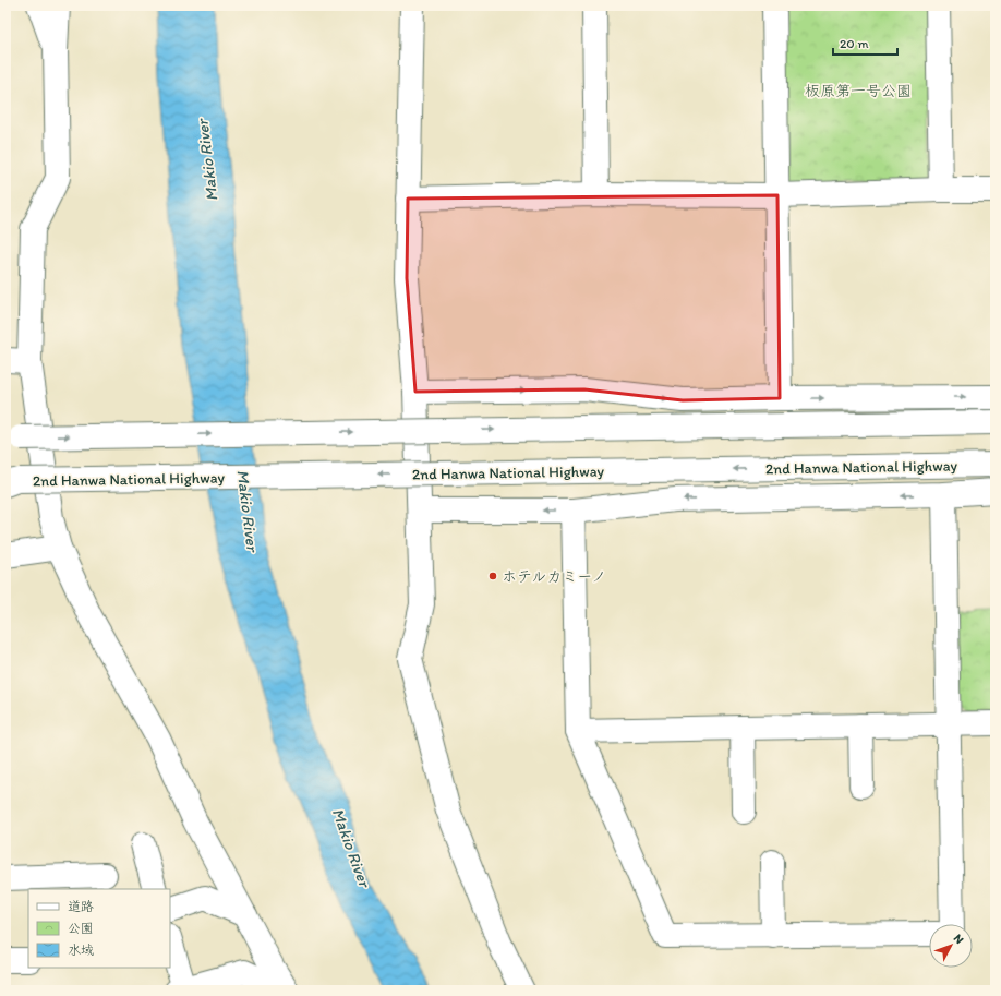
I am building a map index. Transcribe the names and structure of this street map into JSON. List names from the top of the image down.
{
  "streets": {
    "main road": ["2nd Hanwa National Highway"]
  },
  "water": ["Makio River"],
  "parks": ["板原第一号公園"],
  "places": ["ホテルカミーノ"],
  "legend": ["道路", "公園", "水域"],
  "scale_bar": "20 m",
  "north": "top right"
}
